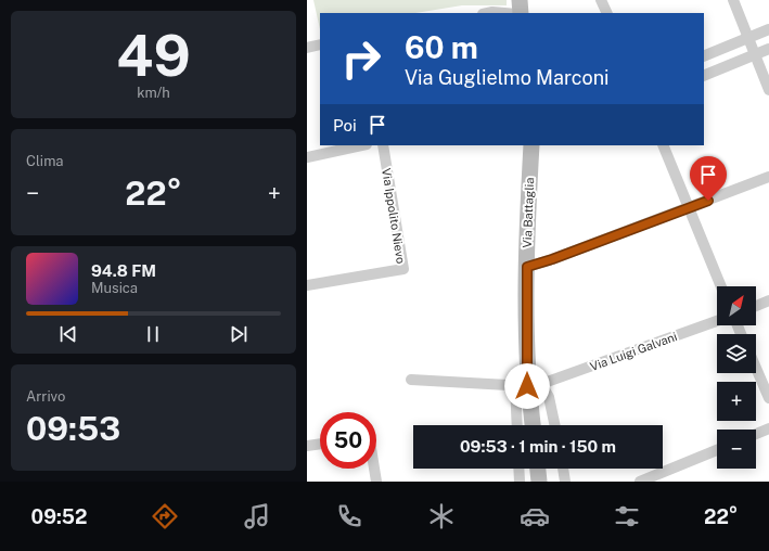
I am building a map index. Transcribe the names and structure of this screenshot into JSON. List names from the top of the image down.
{
  "streets": {
    "main road": ["Via Battaglia"],
    "street": ["Via Ippolito Nievo", "Via Luigi Galvani"]
  },
  "crossings": [
    ["Via Battaglia", "Via Luigi Galvani"]
  ],
  "north": "top right",
  "page": {
    "tile": [
      ["49", "km/h"],
      "Clima",
      ["Arrivo", "09:53"]
    ],
    "turn": ["60 m", "Via Guglielmo Marconi"],
    "then": "Poi",
    "heat": ["−", "22°", "+"],
    "song": ["94.8 FM", "Musica"],
    "map_buttons": ["+", "−"],
    "limit": "50",
    "trip": "09:53 · 1 min · 150 m",
    "tabs": ["09:52", "22°"]
  }
}
